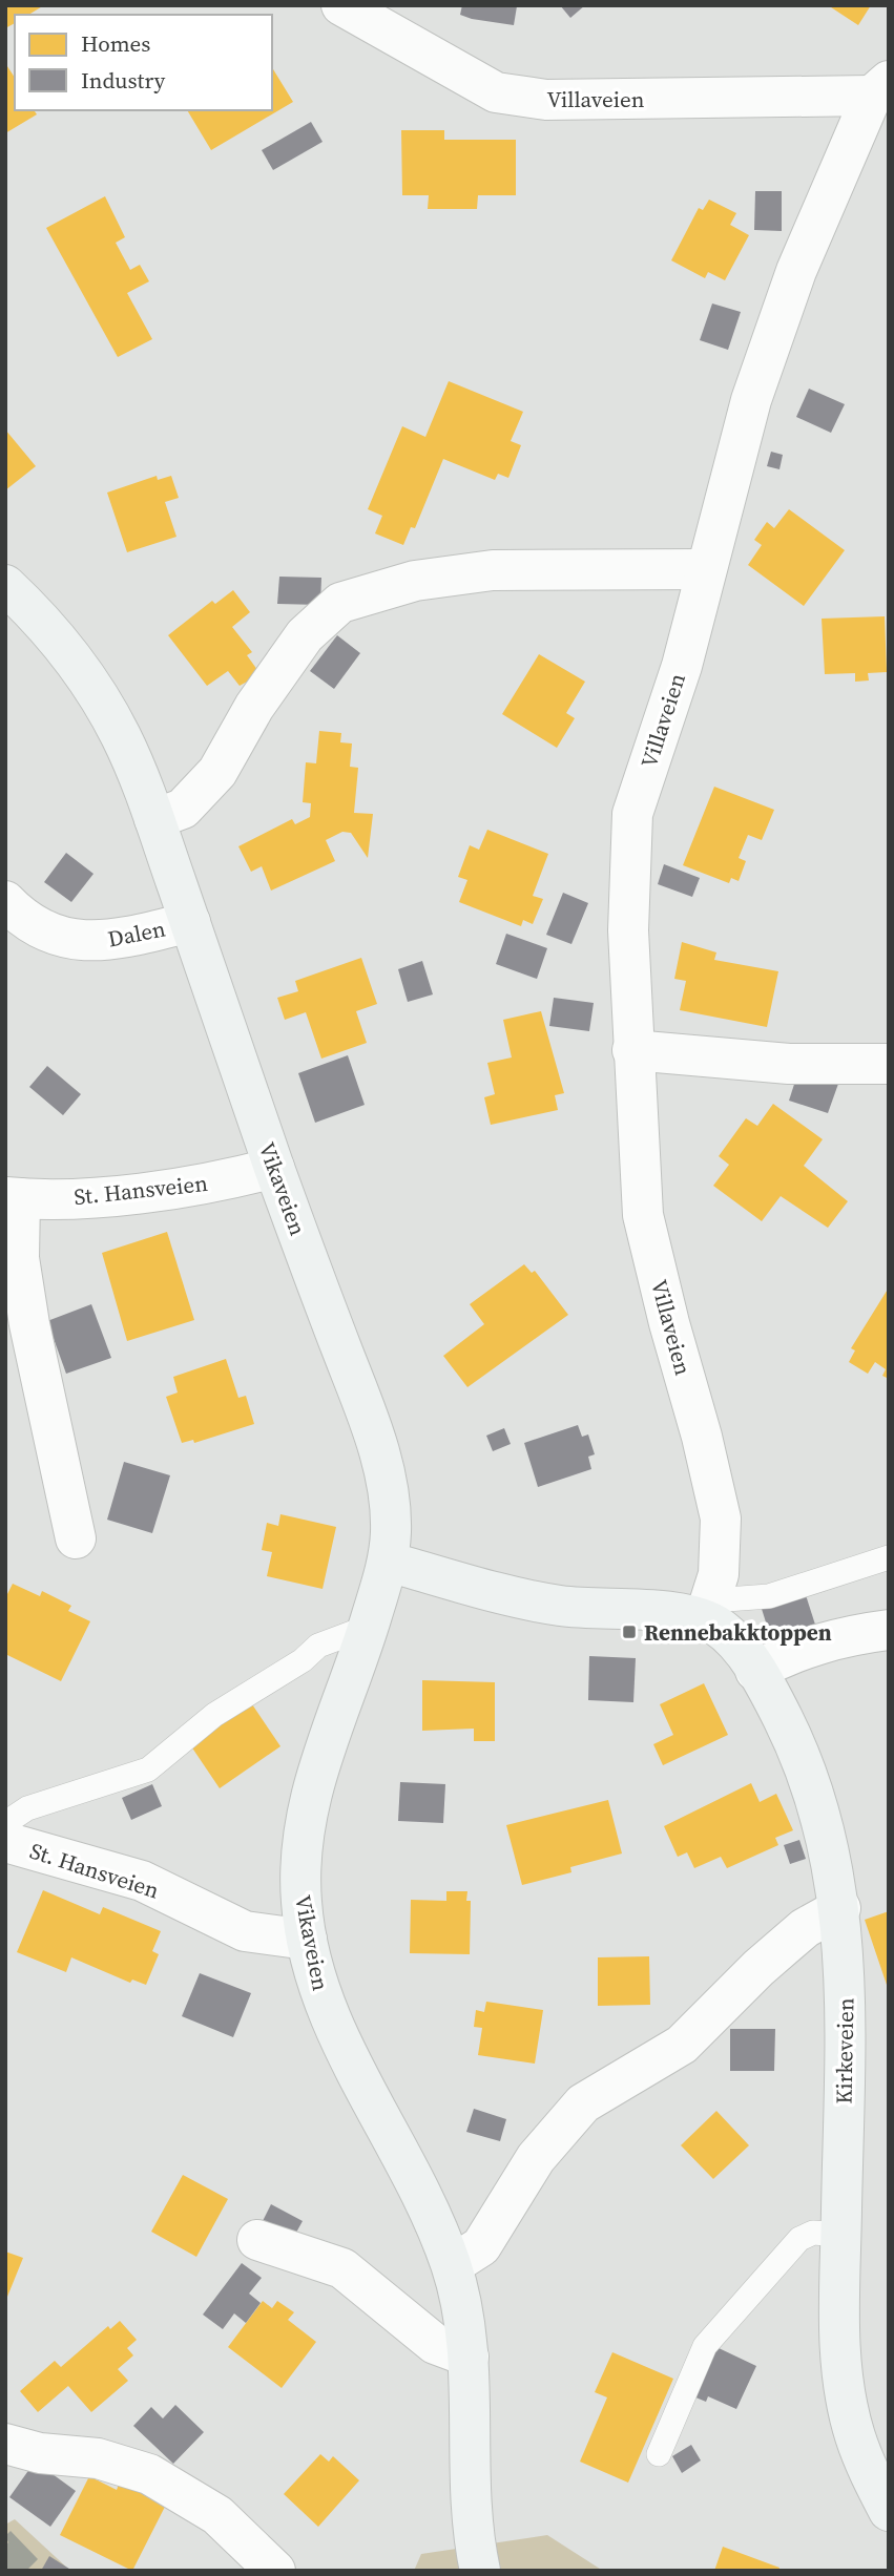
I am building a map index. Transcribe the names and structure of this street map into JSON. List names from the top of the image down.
{
  "streets": {
    "main road": ["Vikaveien", "Kirkeveien"],
    "street": ["Villaveien", "Dalen", "St. Hansveien"]
  },
  "crossings": [
    ["Villaveien", "Kirkeveien"],
    ["Dalen", "Vikaveien"],
    ["Vikaveien", "St. Hansveien"]
  ],
  "places": {
    "transit": ["Rennebakktoppen"]
  },
  "legend": ["Homes", "Industry"]
}
